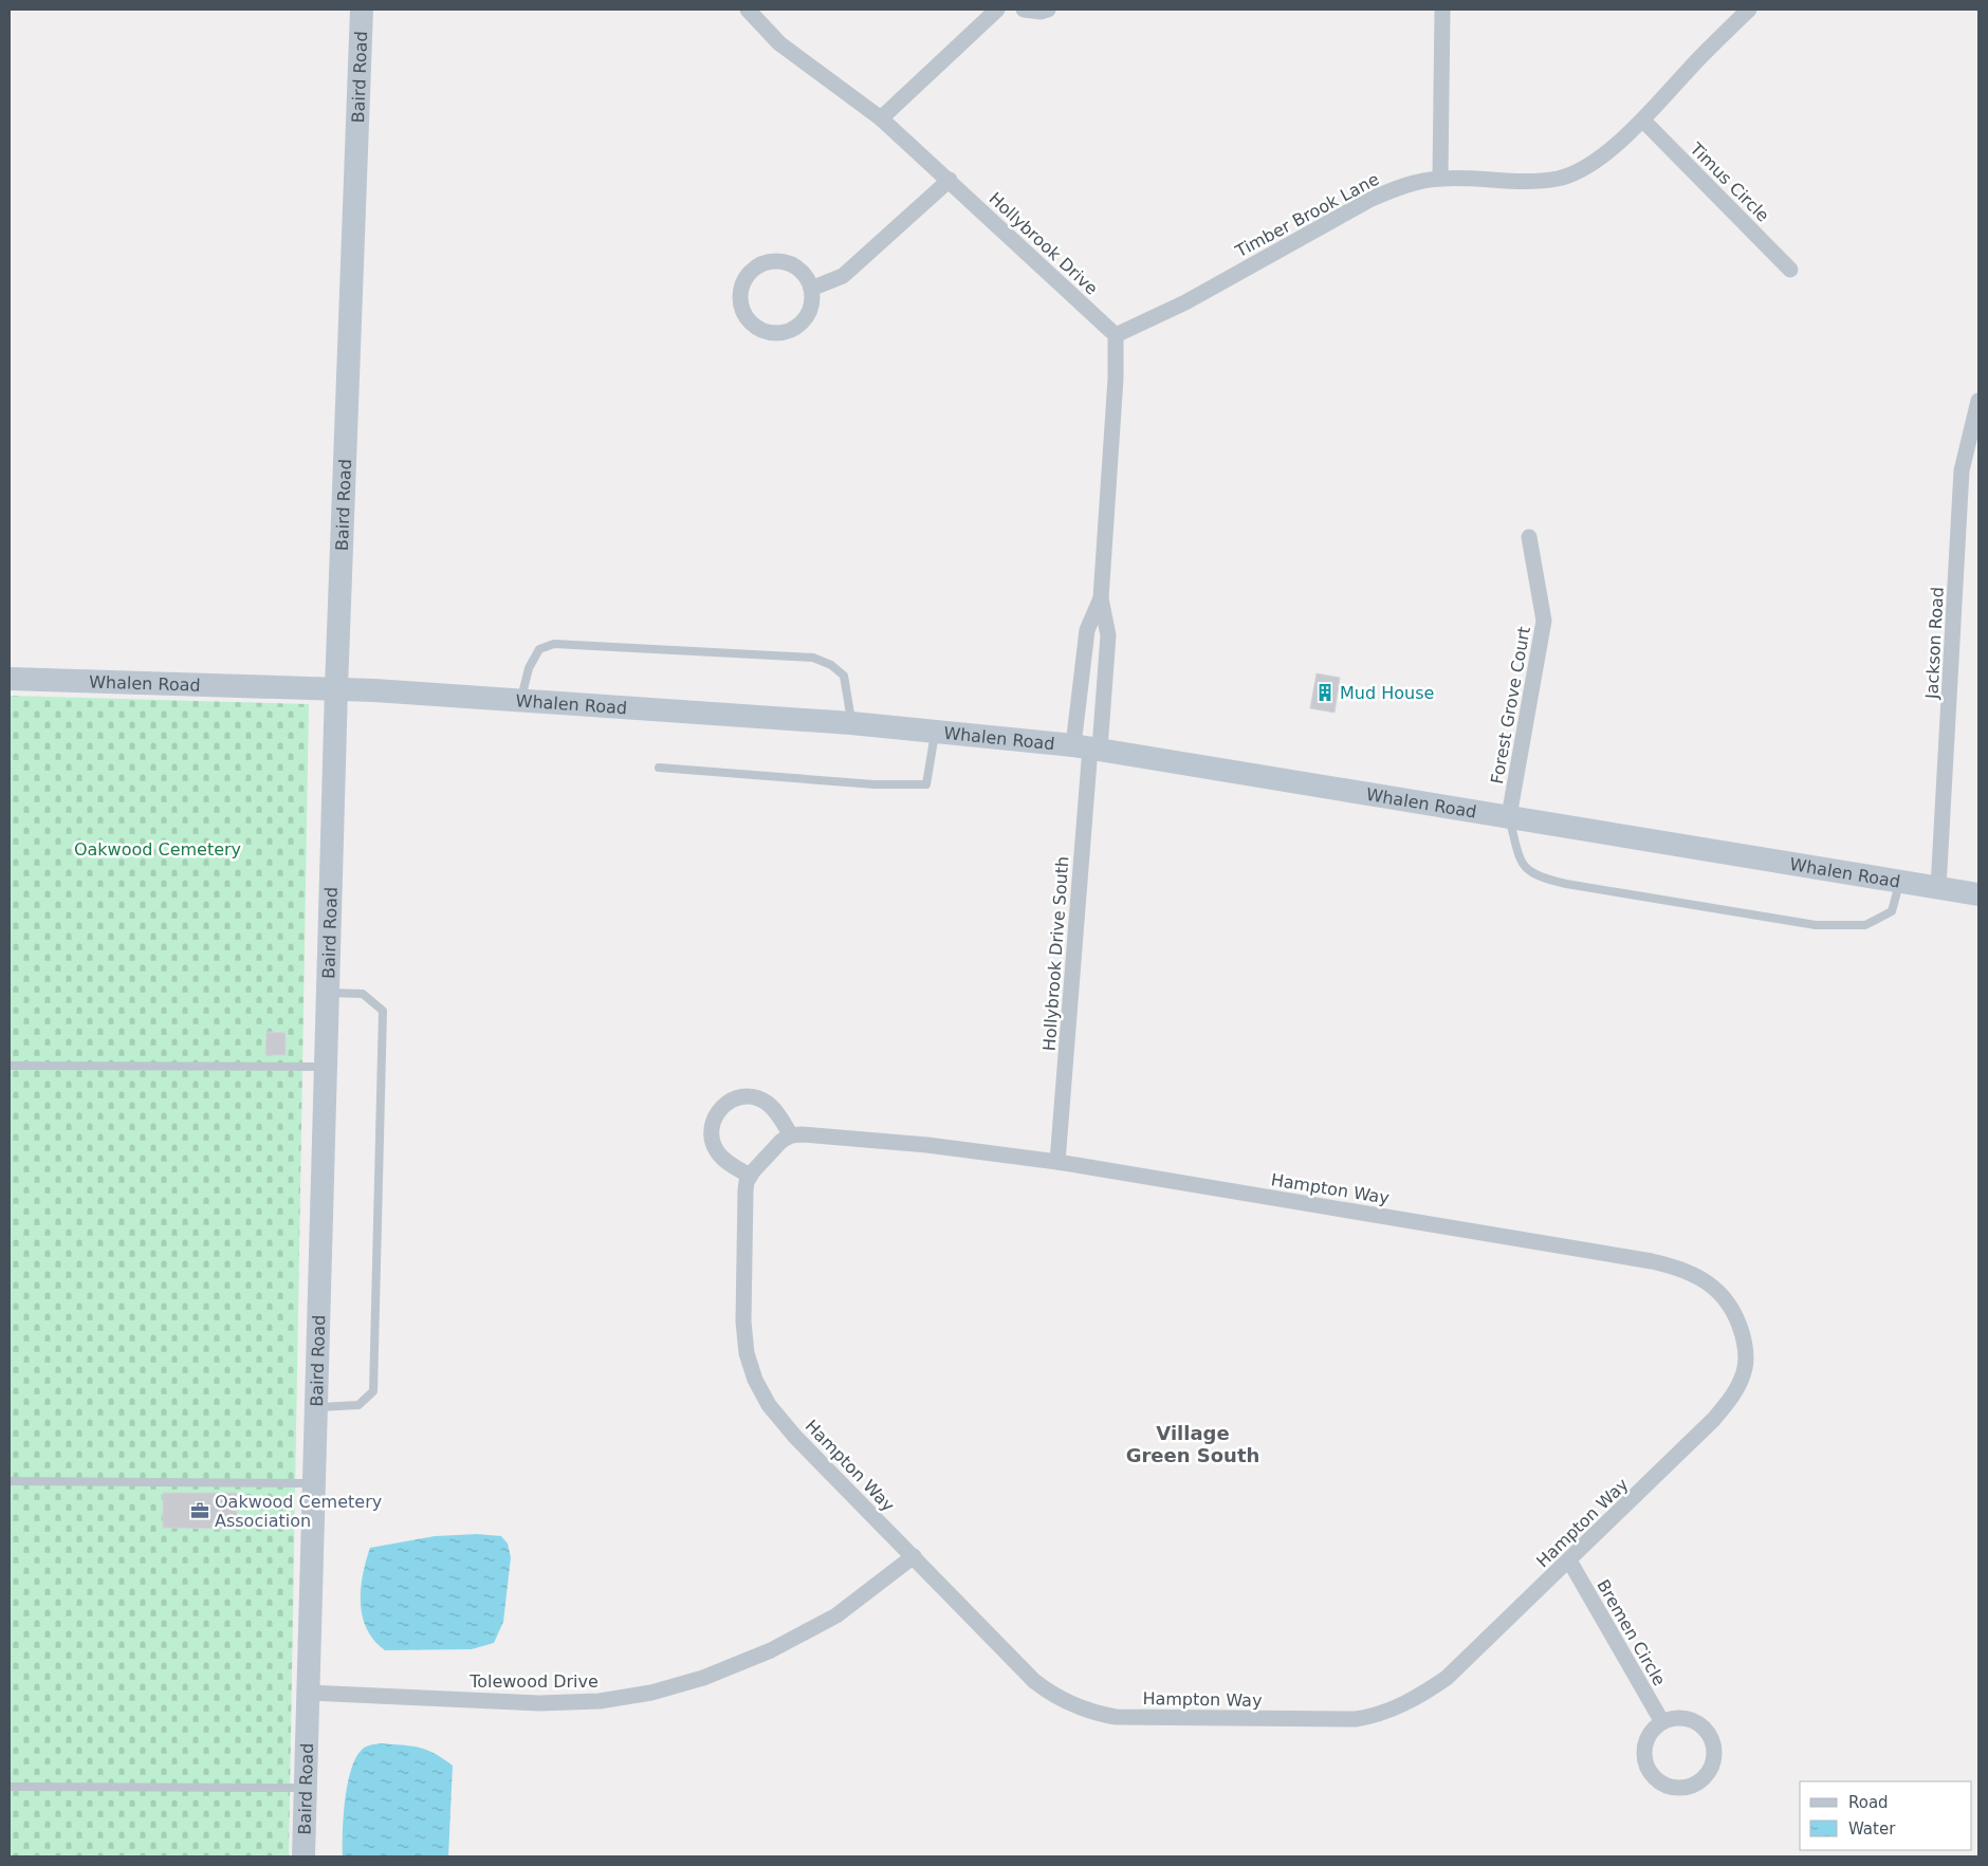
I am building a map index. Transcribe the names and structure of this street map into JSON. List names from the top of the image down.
{
  "streets": {
    "street": [
      "Baird Road",
      "Timus Circle",
      "Timber Brook Lane",
      "Hollybrook Drive",
      "Jackson Road",
      "Whalen Road",
      "Forest Grove Court",
      "Hollybrook Drive South",
      "Hampton Way",
      "Bremen Circle",
      "Tolewood Drive"
    ]
  },
  "crossings": [
    ["Baird Road", "Whalen Road"],
    ["Baird Road", "Tolewood Drive"],
    ["Timus Circle", "Timber Brook Lane"],
    ["Timber Brook Lane", "Hollybrook Drive"],
    ["Jackson Road", "Whalen Road"],
    ["Whalen Road", "Forest Grove Court"],
    ["Whalen Road", "Hollybrook Drive South"],
    ["Hollybrook Drive South", "Hampton Way"],
    ["Hampton Way", "Bremen Circle"],
    ["Hampton Way", "Tolewood Drive"]
  ],
  "districts": ["Village Green South"],
  "parks": ["Oakwood Cemetery"],
  "places": {
    "building": ["Mud House"],
    "office": ["Oakwood Cemetery Association"]
  },
  "legend": ["Road", "Water"]
}
